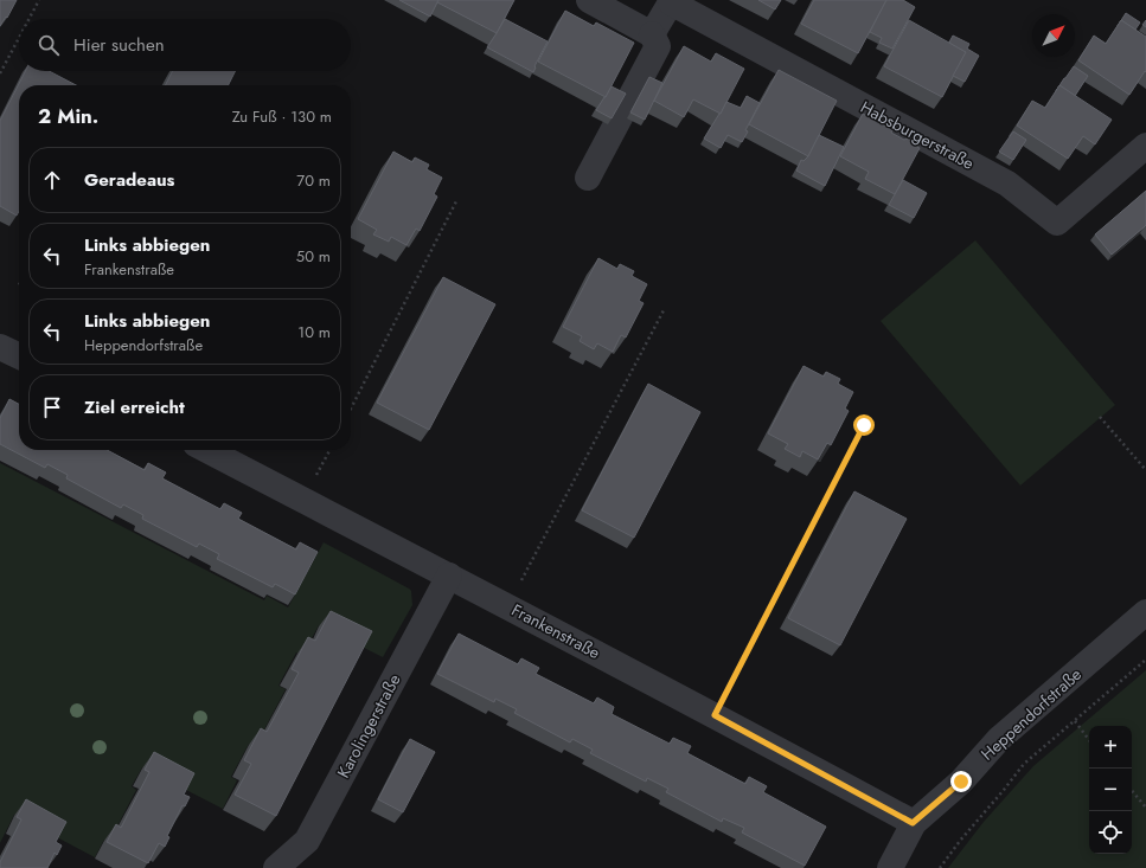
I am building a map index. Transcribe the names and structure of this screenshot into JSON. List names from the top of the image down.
{
  "streets": {
    "street": [
      "Habsburgerstraße",
      "Frankenstraße",
      "Heppendorfstraße",
      "Karolingerstraße"
    ]
  },
  "crossings": [
    ["Frankenstraße", "Heppendorfstraße"],
    ["Frankenstraße", "Karolingerstraße"]
  ],
  "north": "top right",
  "page": {
    "search": "Hier suchen",
    "heading": ["2 Min.", "Zu Fuß · 130 m"],
    "list": [
      ["Geradeaus", "70 m"],
      ["Links abbiegen", "Frankenstraße", "50 m"],
      ["Links abbiegen", "Heppendorfstraße", "10 m"],
      "Ziel erreicht"
    ],
    "map_buttons": ["+", "−"]
  }
}
